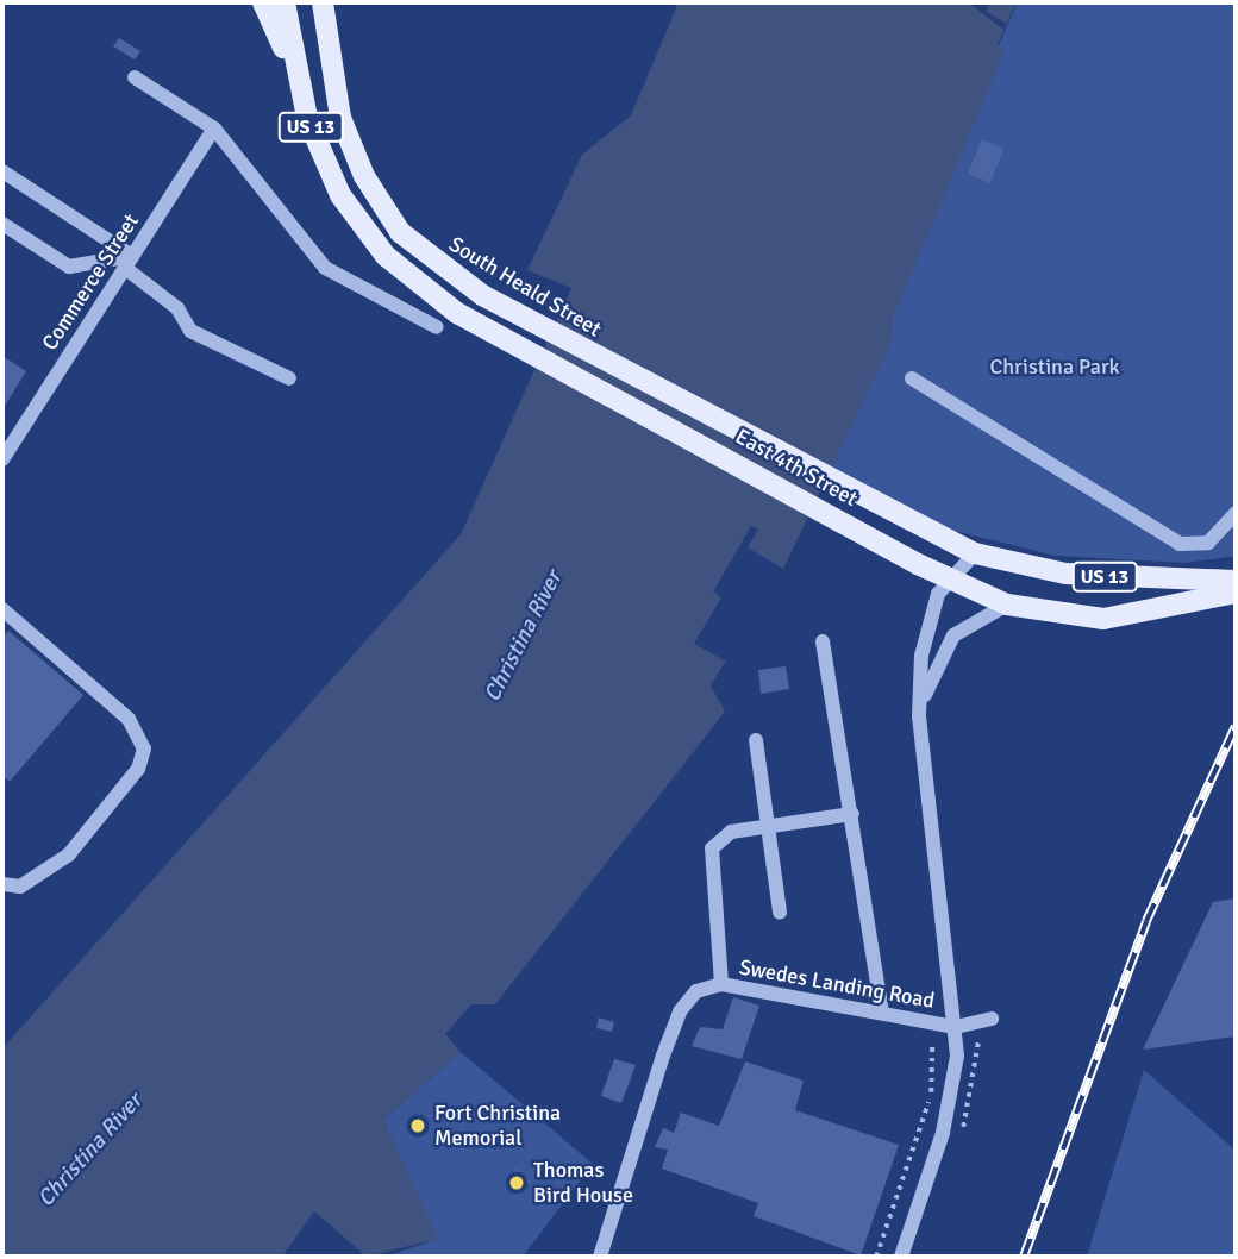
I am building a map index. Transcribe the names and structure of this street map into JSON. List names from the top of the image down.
{
  "streets": {
    "main road": ["US 13", "South Heald Street", "East 4th Street"],
    "street": ["Commerce Street", "Swedes Landing Road"]
  },
  "crossings": [
    ["US 13", "East 4th Street"],
    ["South Heald Street", "East 4th Street"],
    ["East 4th Street", "Swedes Landing Road"]
  ],
  "water": ["Christina River"],
  "parks": ["Christina Park"],
  "places": ["Fort Christina Memorial", "Thomas Bird House"]
}
